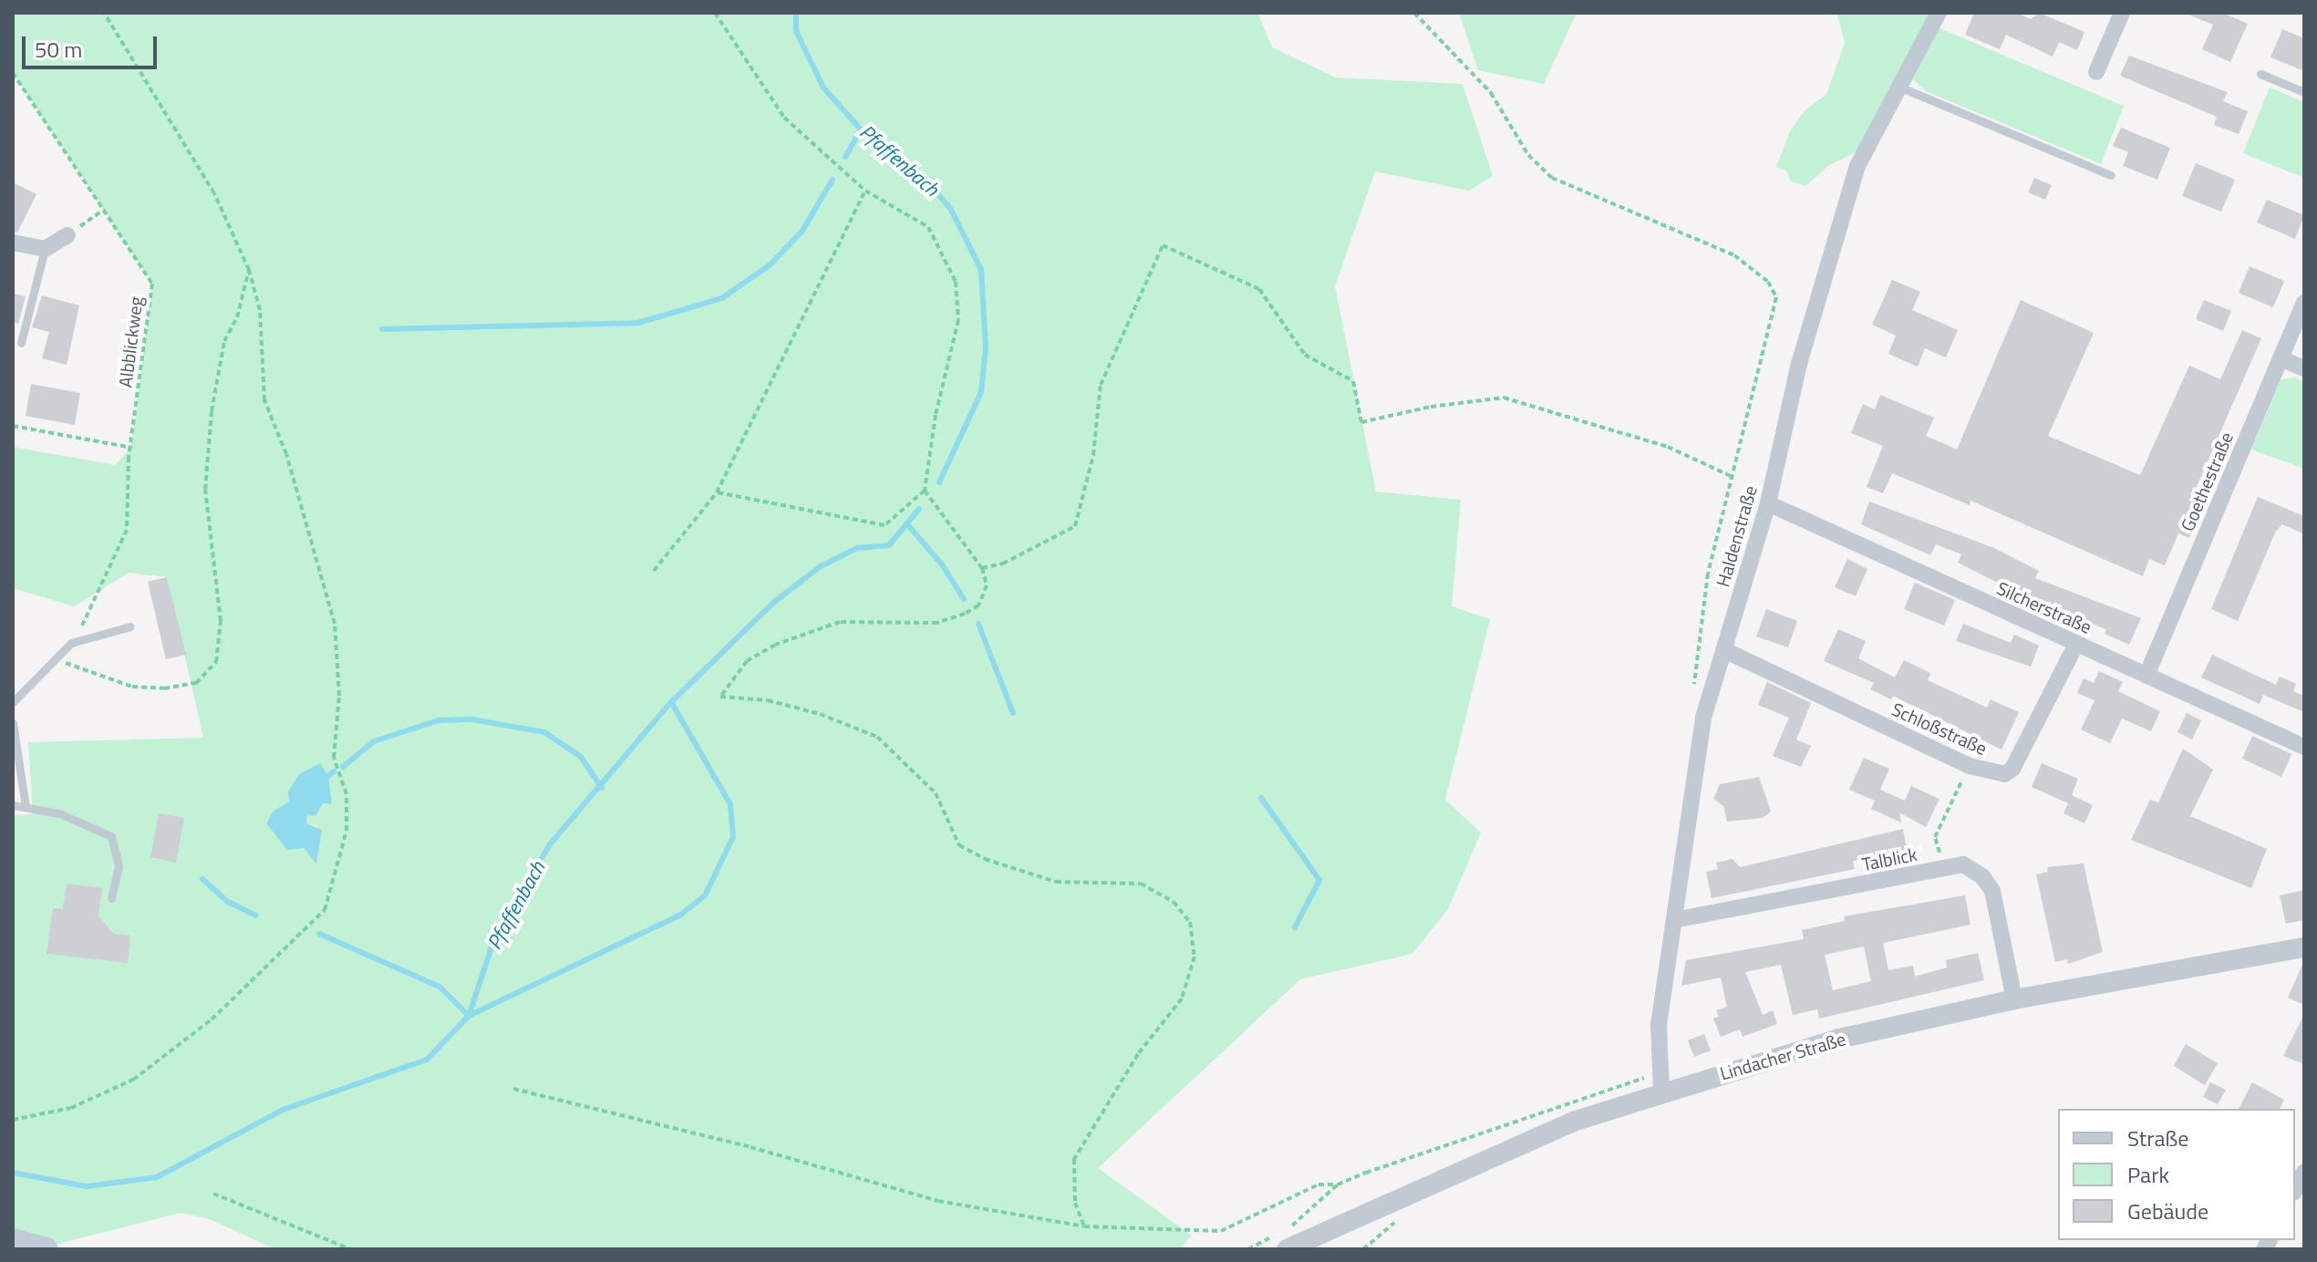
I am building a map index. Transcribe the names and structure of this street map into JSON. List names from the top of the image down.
{
  "streets": {
    "street": [
      "Goethestraße",
      "Haldenstraße",
      "Silcherstraße",
      "Schloßstraße",
      "Talblick",
      "Lindacher Straße"
    ],
    "path": ["Albblickweg"]
  },
  "crossings": [
    ["Goethestraße", "Silcherstraße"],
    ["Haldenstraße", "Silcherstraße"],
    ["Haldenstraße", "Schloßstraße"],
    ["Haldenstraße", "Talblick"],
    ["Haldenstraße", "Lindacher Straße"],
    ["Silcherstraße", "Schloßstraße"],
    ["Talblick", "Lindacher Straße"]
  ],
  "water": ["Pfaffenbach"],
  "legend": ["Straße", "Park", "Gebäude"],
  "scale_bar": "50 m"
}
